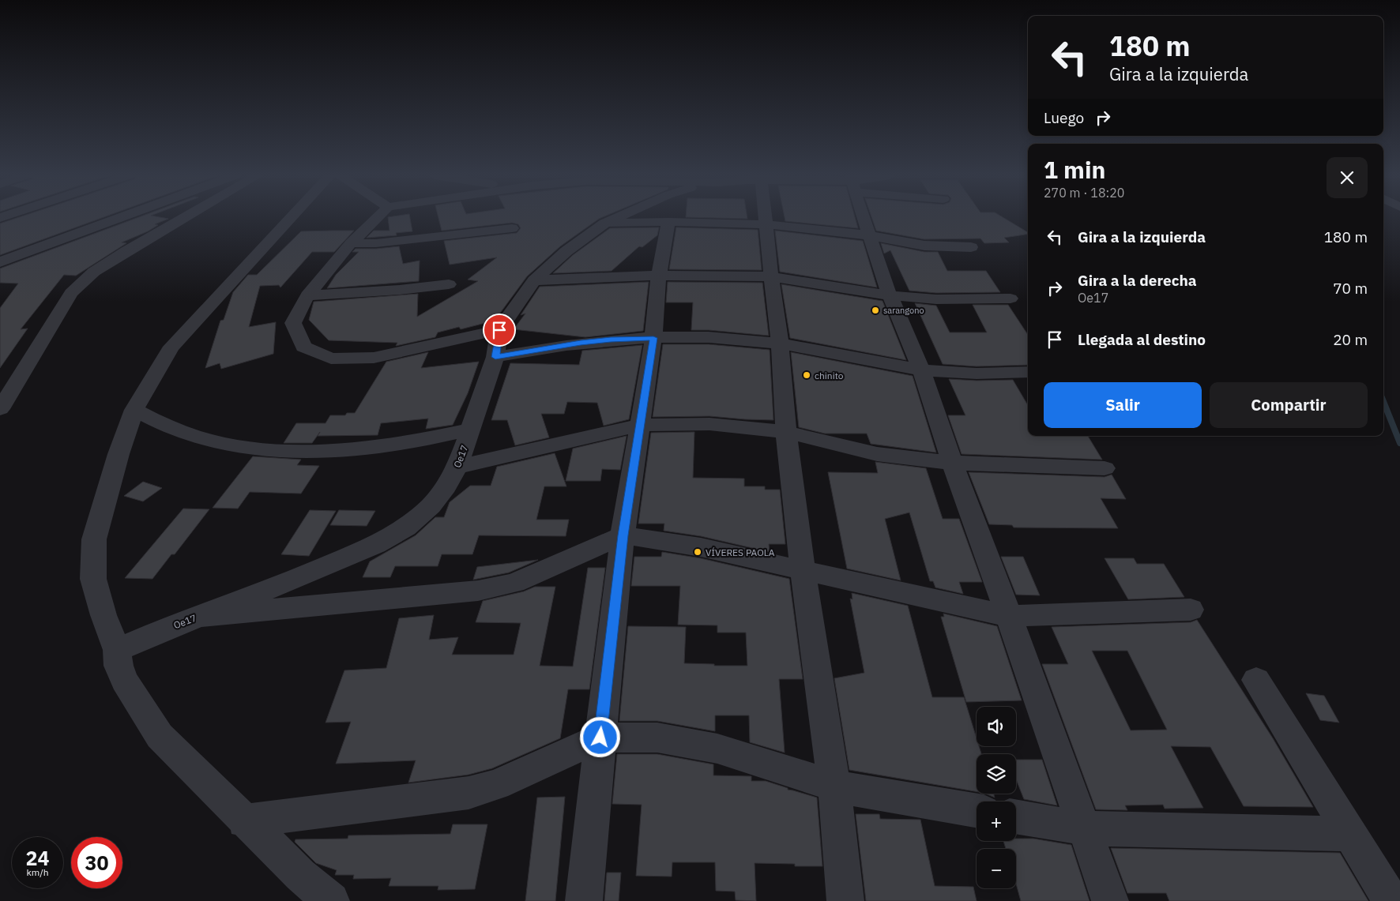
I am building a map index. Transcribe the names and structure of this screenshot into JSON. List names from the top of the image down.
{
  "streets": {
    "street": ["Oe17"]
  },
  "places": ["sarangono", "chinito", "VÍVERES PAOLA"],
  "page": {
    "turn": ["180 m", "Gira a la izquierda"],
    "then": "Luego",
    "heading": ["1 min", "270 m · 18:20"],
    "list": [
      {
        "name": "Gira a la izquierda",
        "value": "180 m"
      },
      {
        "name": "Gira a la derecha",
        "note": "Oe17",
        "value": "70 m"
      },
      {
        "name": "Llegada al destino",
        "value": "20 m"
      }
    ],
    "buttons": ["Salir", "Compartir"],
    "map_buttons": ["+", "−"],
    "speed": "24 km/h",
    "limit": "30"
  }
}
